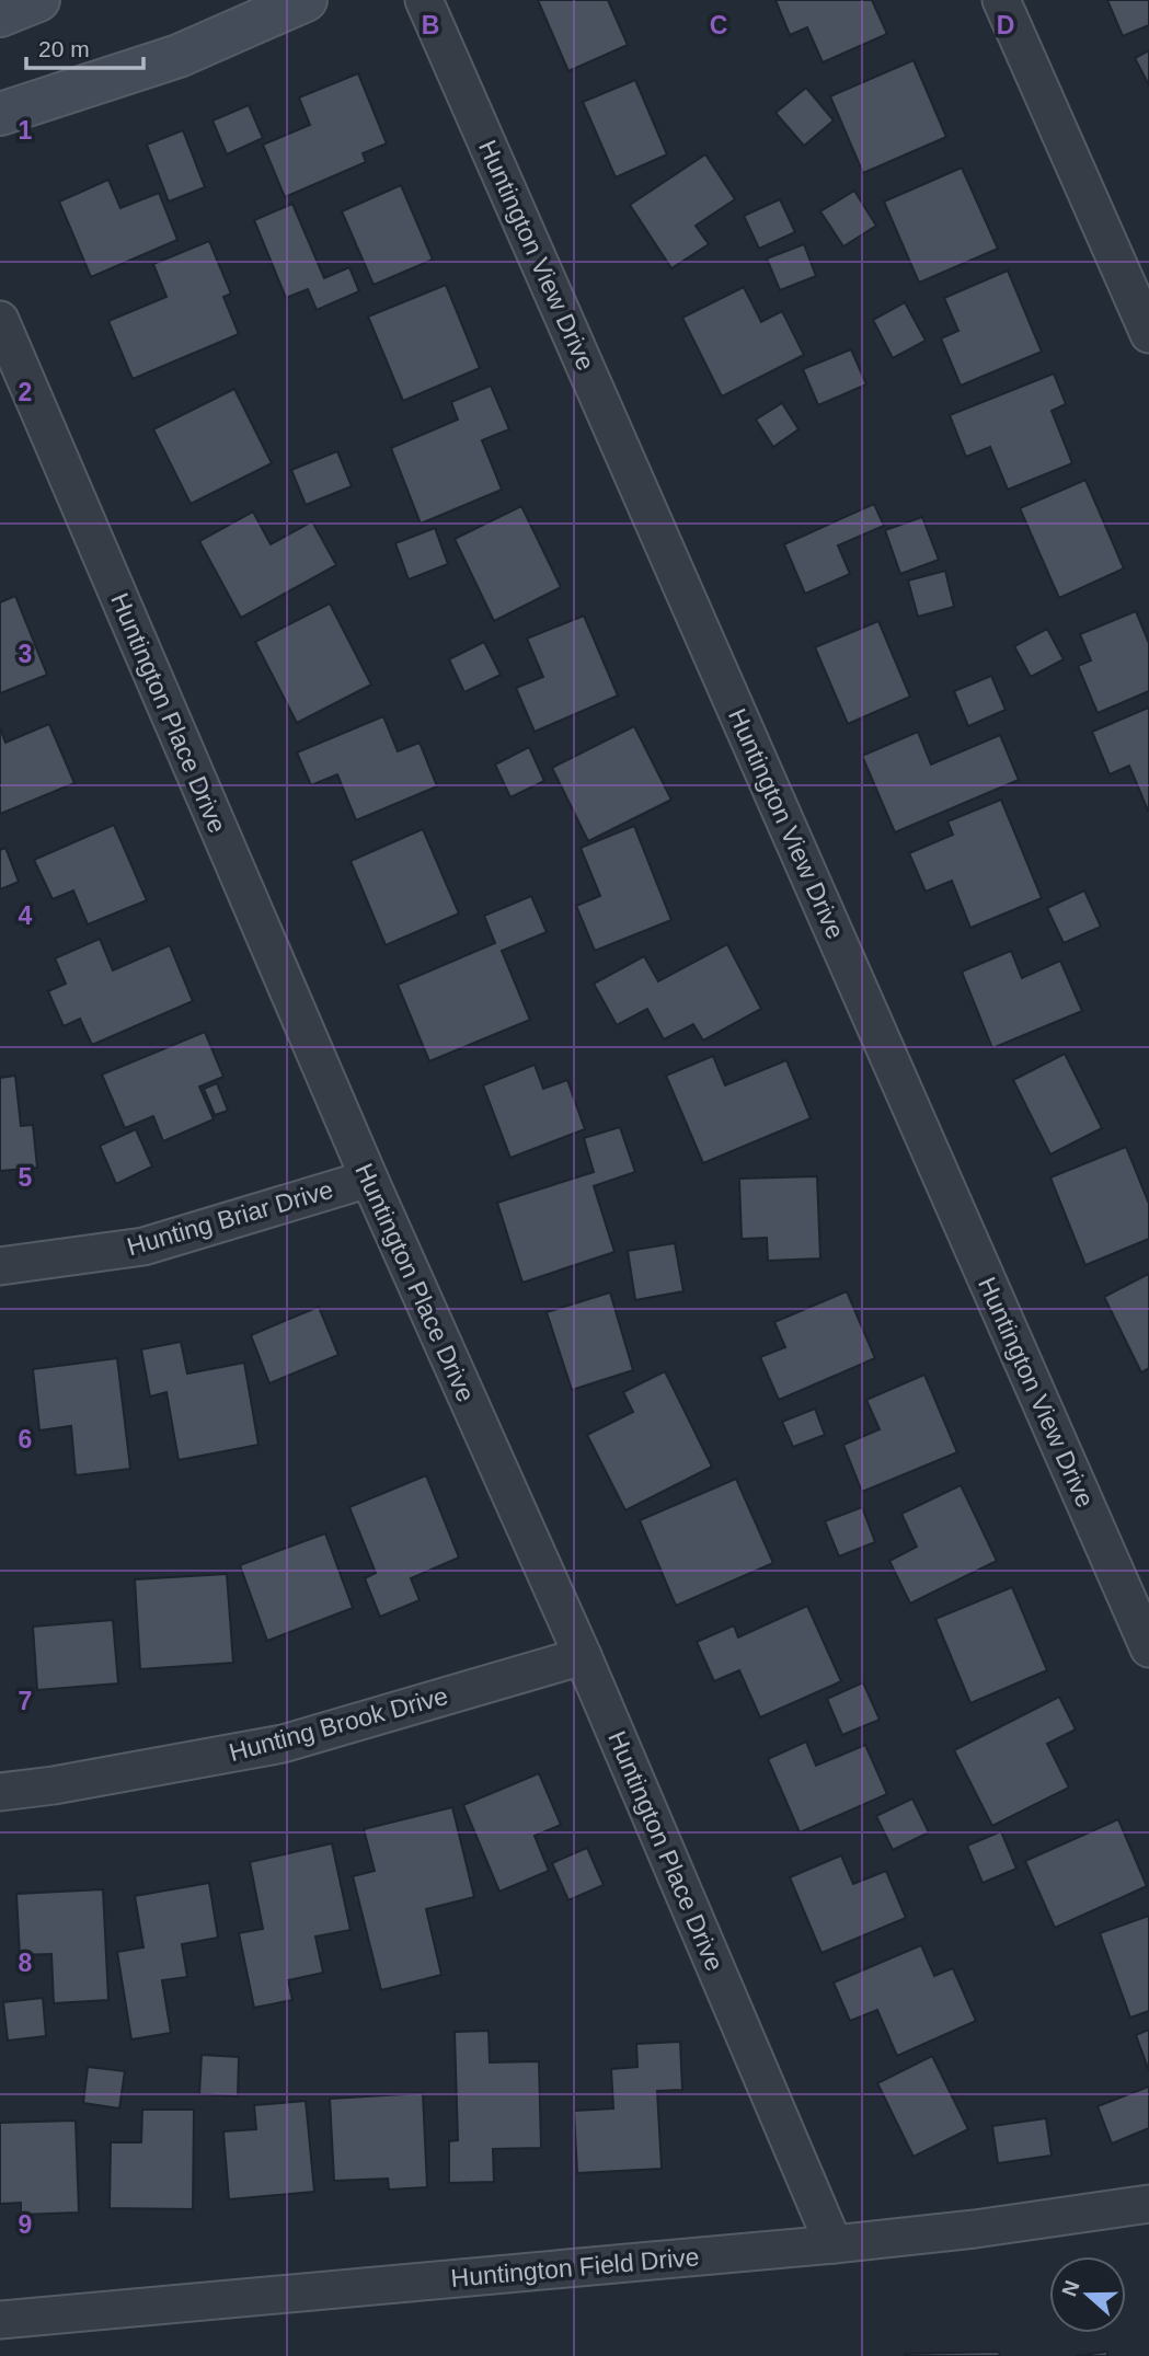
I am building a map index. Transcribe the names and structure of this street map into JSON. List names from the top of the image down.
{
  "streets": {
    "street": [
      "Huntington View Drive",
      "Huntington Place Drive",
      "Hunting Briar Drive",
      "Hunting Brook Drive",
      "Huntington Field Drive"
    ]
  },
  "crossings": [
    ["Huntington Place Drive", "Hunting Briar Drive"],
    ["Huntington Place Drive", "Hunting Brook Drive"],
    ["Huntington Place Drive", "Huntington Field Drive"]
  ],
  "scale_bar": "20 m",
  "north": "left",
  "grid": {
    "columns": ["B", "C", "D"],
    "rows": [
      "1",
      "2",
      "3",
      "4",
      "5",
      "6",
      "7",
      "8",
      "9"
    ]
  }
}
